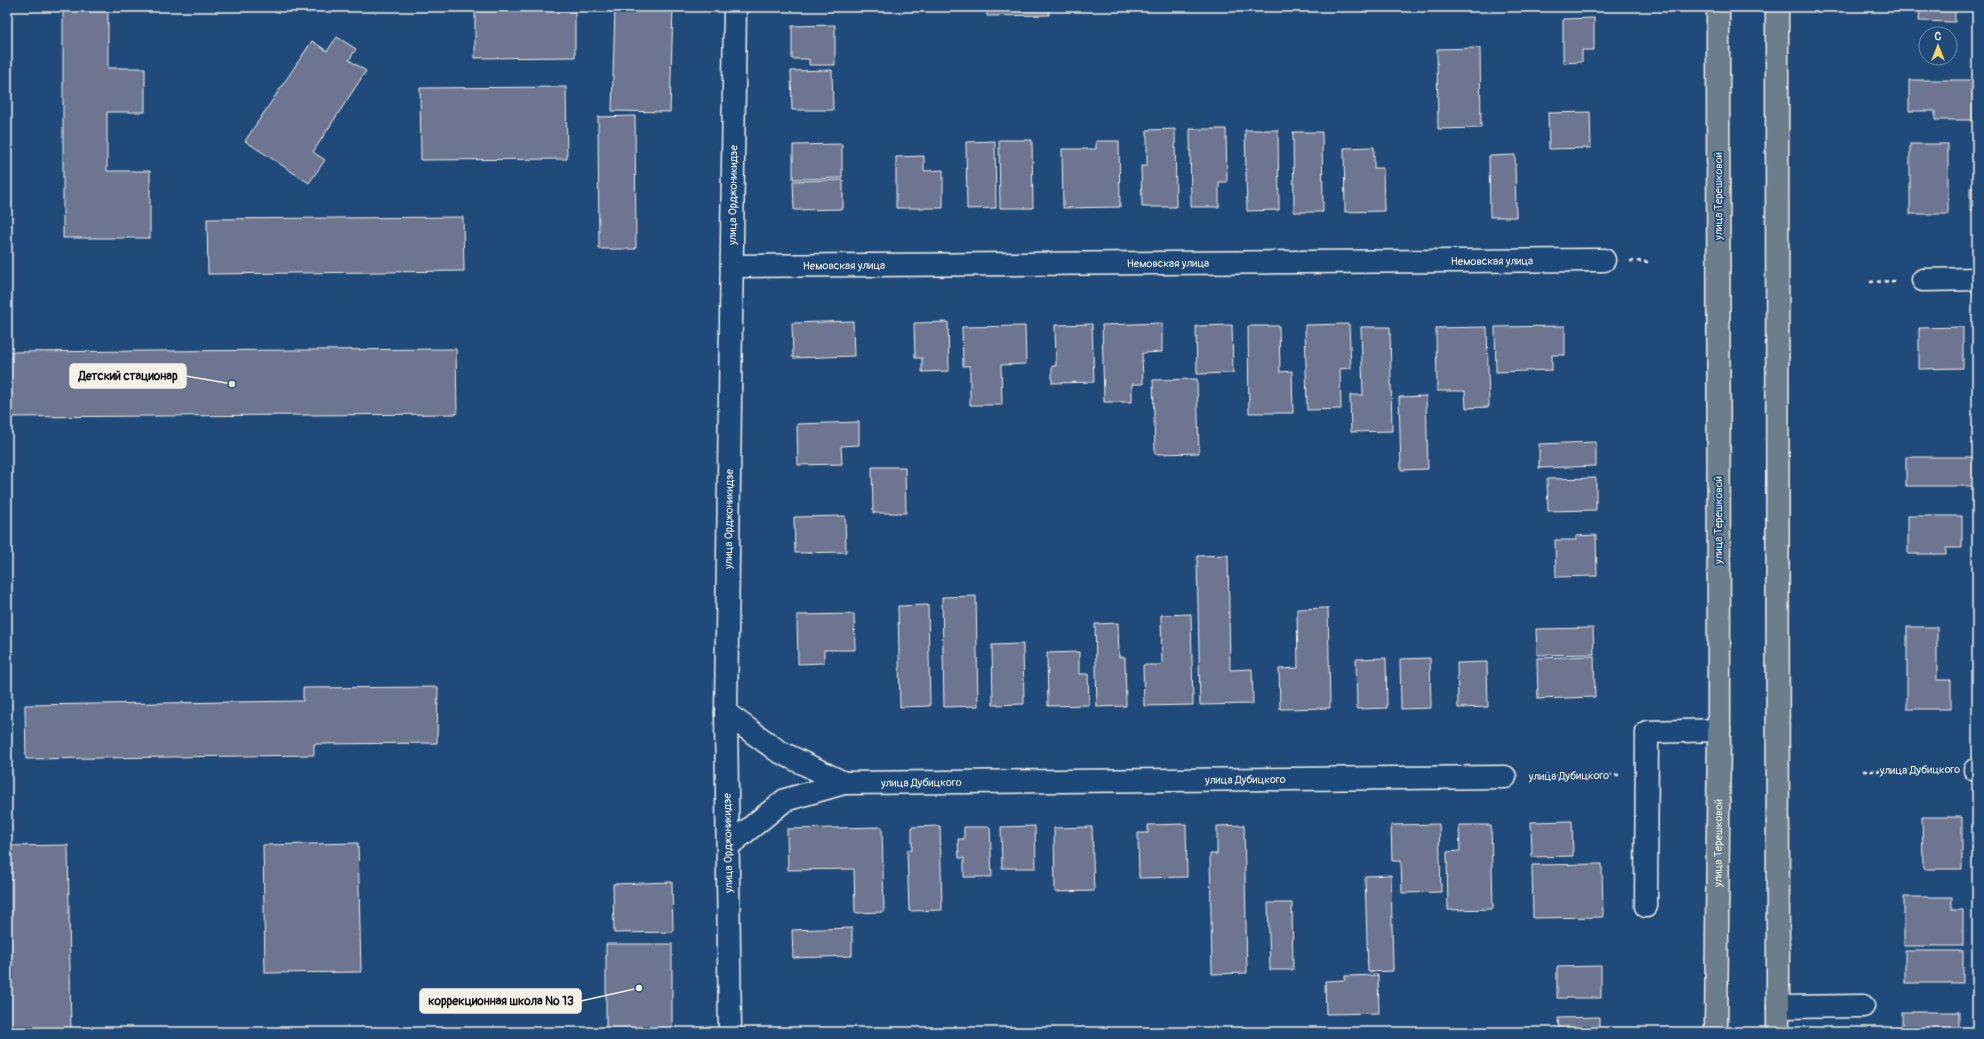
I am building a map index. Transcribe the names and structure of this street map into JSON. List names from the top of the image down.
{
  "streets": {
    "main road": ["улица Терешковой"],
    "street": ["улица Орджоникидзе", "Немовская улица", "улица Дубицкого"]
  },
  "crossings": [
    ["улица Орджоникидзе", "Немовская улица"],
    ["улица Орджоникидзе", "улица Дубицкого"]
  ],
  "places": ["Детский стационар", "коррекционная школа № 13"],
  "north": "top"
}
